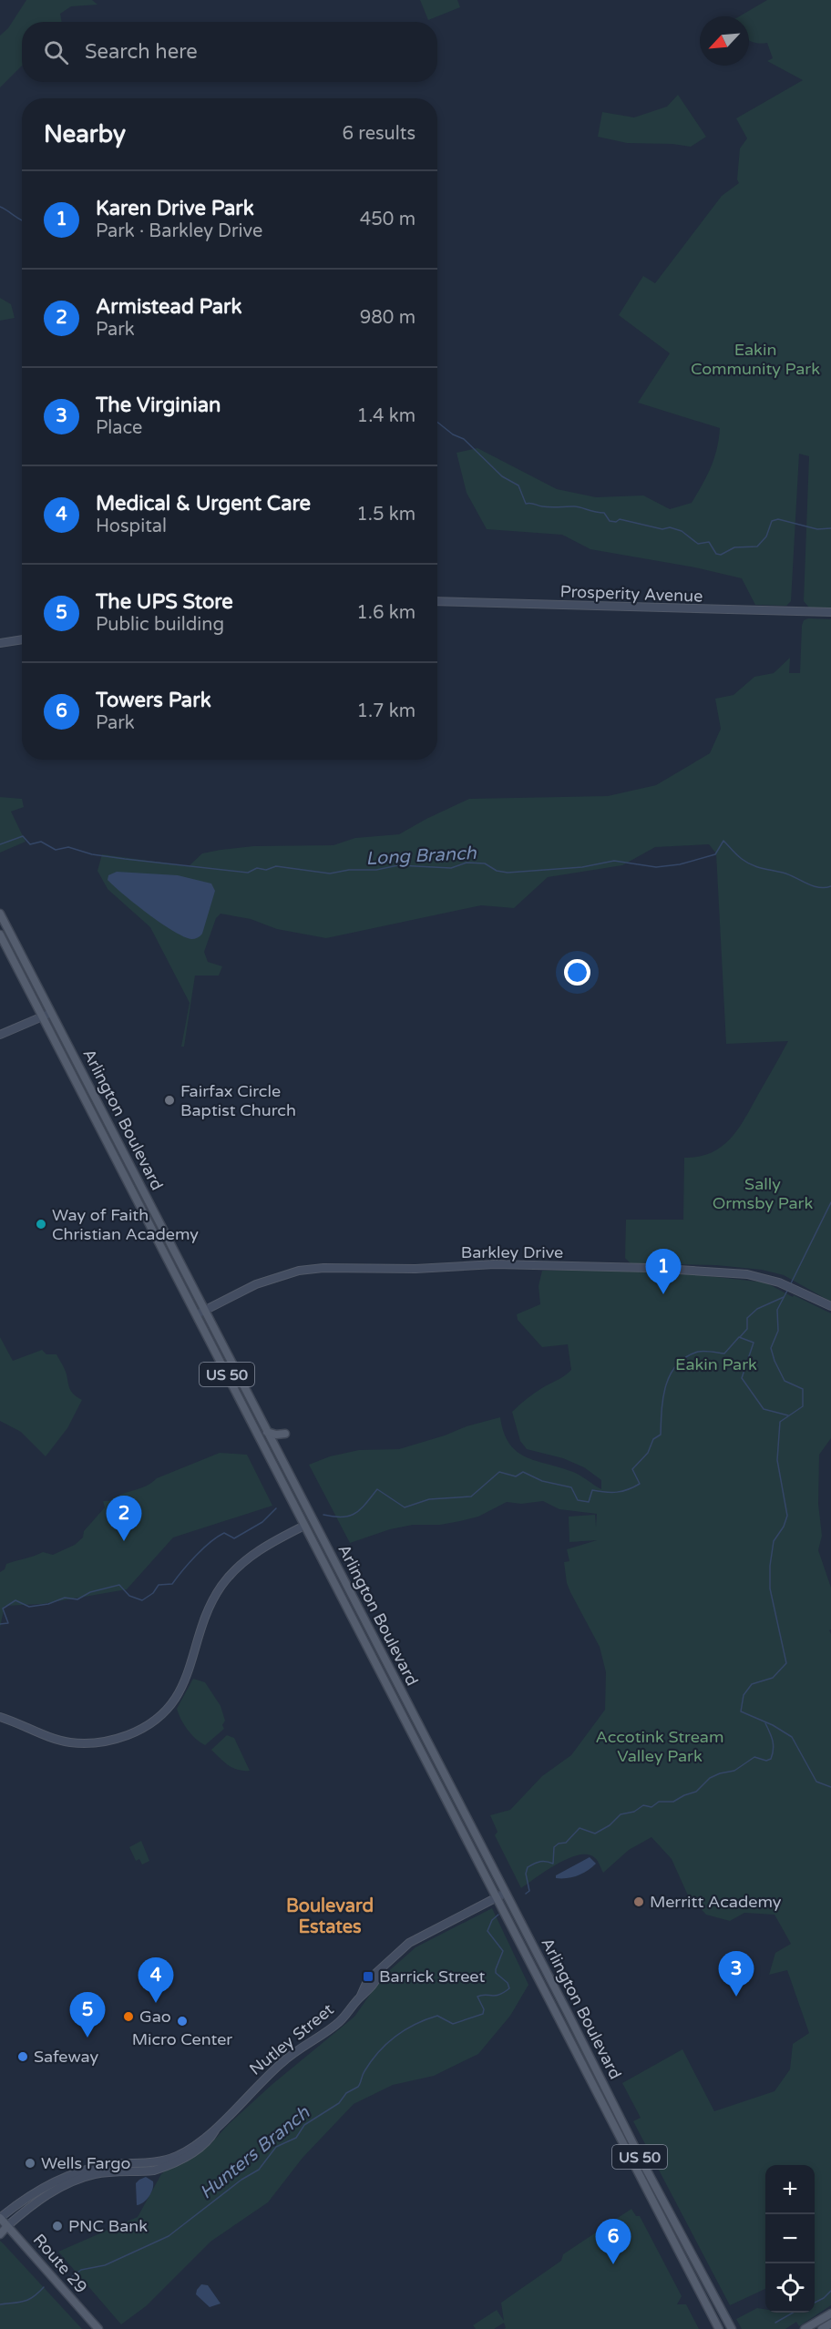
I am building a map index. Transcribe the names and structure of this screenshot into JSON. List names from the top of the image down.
{
  "streets": {
    "main road": [
      "Prosperity Avenue",
      "Arlington Boulevard",
      "Barkley Drive",
      "US 50",
      "Nutley Street",
      "Route 29"
    ]
  },
  "crossings": [
    ["Arlington Boulevard", "Barkley Drive"],
    ["Arlington Boulevard", "Nutley Street"],
    ["Nutley Street", "Route 29"]
  ],
  "districts": ["Boulevard Estates"],
  "water": ["Long Branch", "Hunters Branch"],
  "parks": [
    "Eakin Community Park",
    "Sally Ormsby Park",
    "Eakin Park",
    "Accotink Stream Valley Park"
  ],
  "places": {
    "other": [
      "Fairfax Circle Baptist Church",
      "Way of Faith Christian Academy",
      "Merritt Academy",
      "Gao",
      "Micro Center",
      "Safeway",
      "Wells Fargo",
      "PNC Bank"
    ],
    "transit": ["Barrick Street"]
  },
  "north": "bottom left",
  "page": {
    "search": "Search here",
    "heading": ["Nearby", "6 results"],
    "list": [
      {
        "mark": "1",
        "name": "Karen Drive Park",
        "note": "Park · Barkley Drive",
        "value": "450 m"
      },
      {
        "mark": "2",
        "name": "Armistead Park",
        "note": "Park",
        "value": "980 m"
      },
      {
        "mark": "3",
        "name": "The Virginian",
        "note": "Place",
        "value": "1.4 km"
      },
      {
        "mark": "4",
        "name": "Medical & Urgent Care",
        "note": "Hospital",
        "value": "1.5 km"
      },
      {
        "mark": "5",
        "name": "The UPS Store",
        "note": "Public building",
        "value": "1.6 km"
      },
      {
        "mark": "6",
        "name": "Towers Park",
        "note": "Park",
        "value": "1.7 km"
      }
    ],
    "pins": [
      "1",
      "2",
      "3",
      "4",
      "5",
      "6"
    ],
    "map_buttons": ["+", "−"]
  }
}
